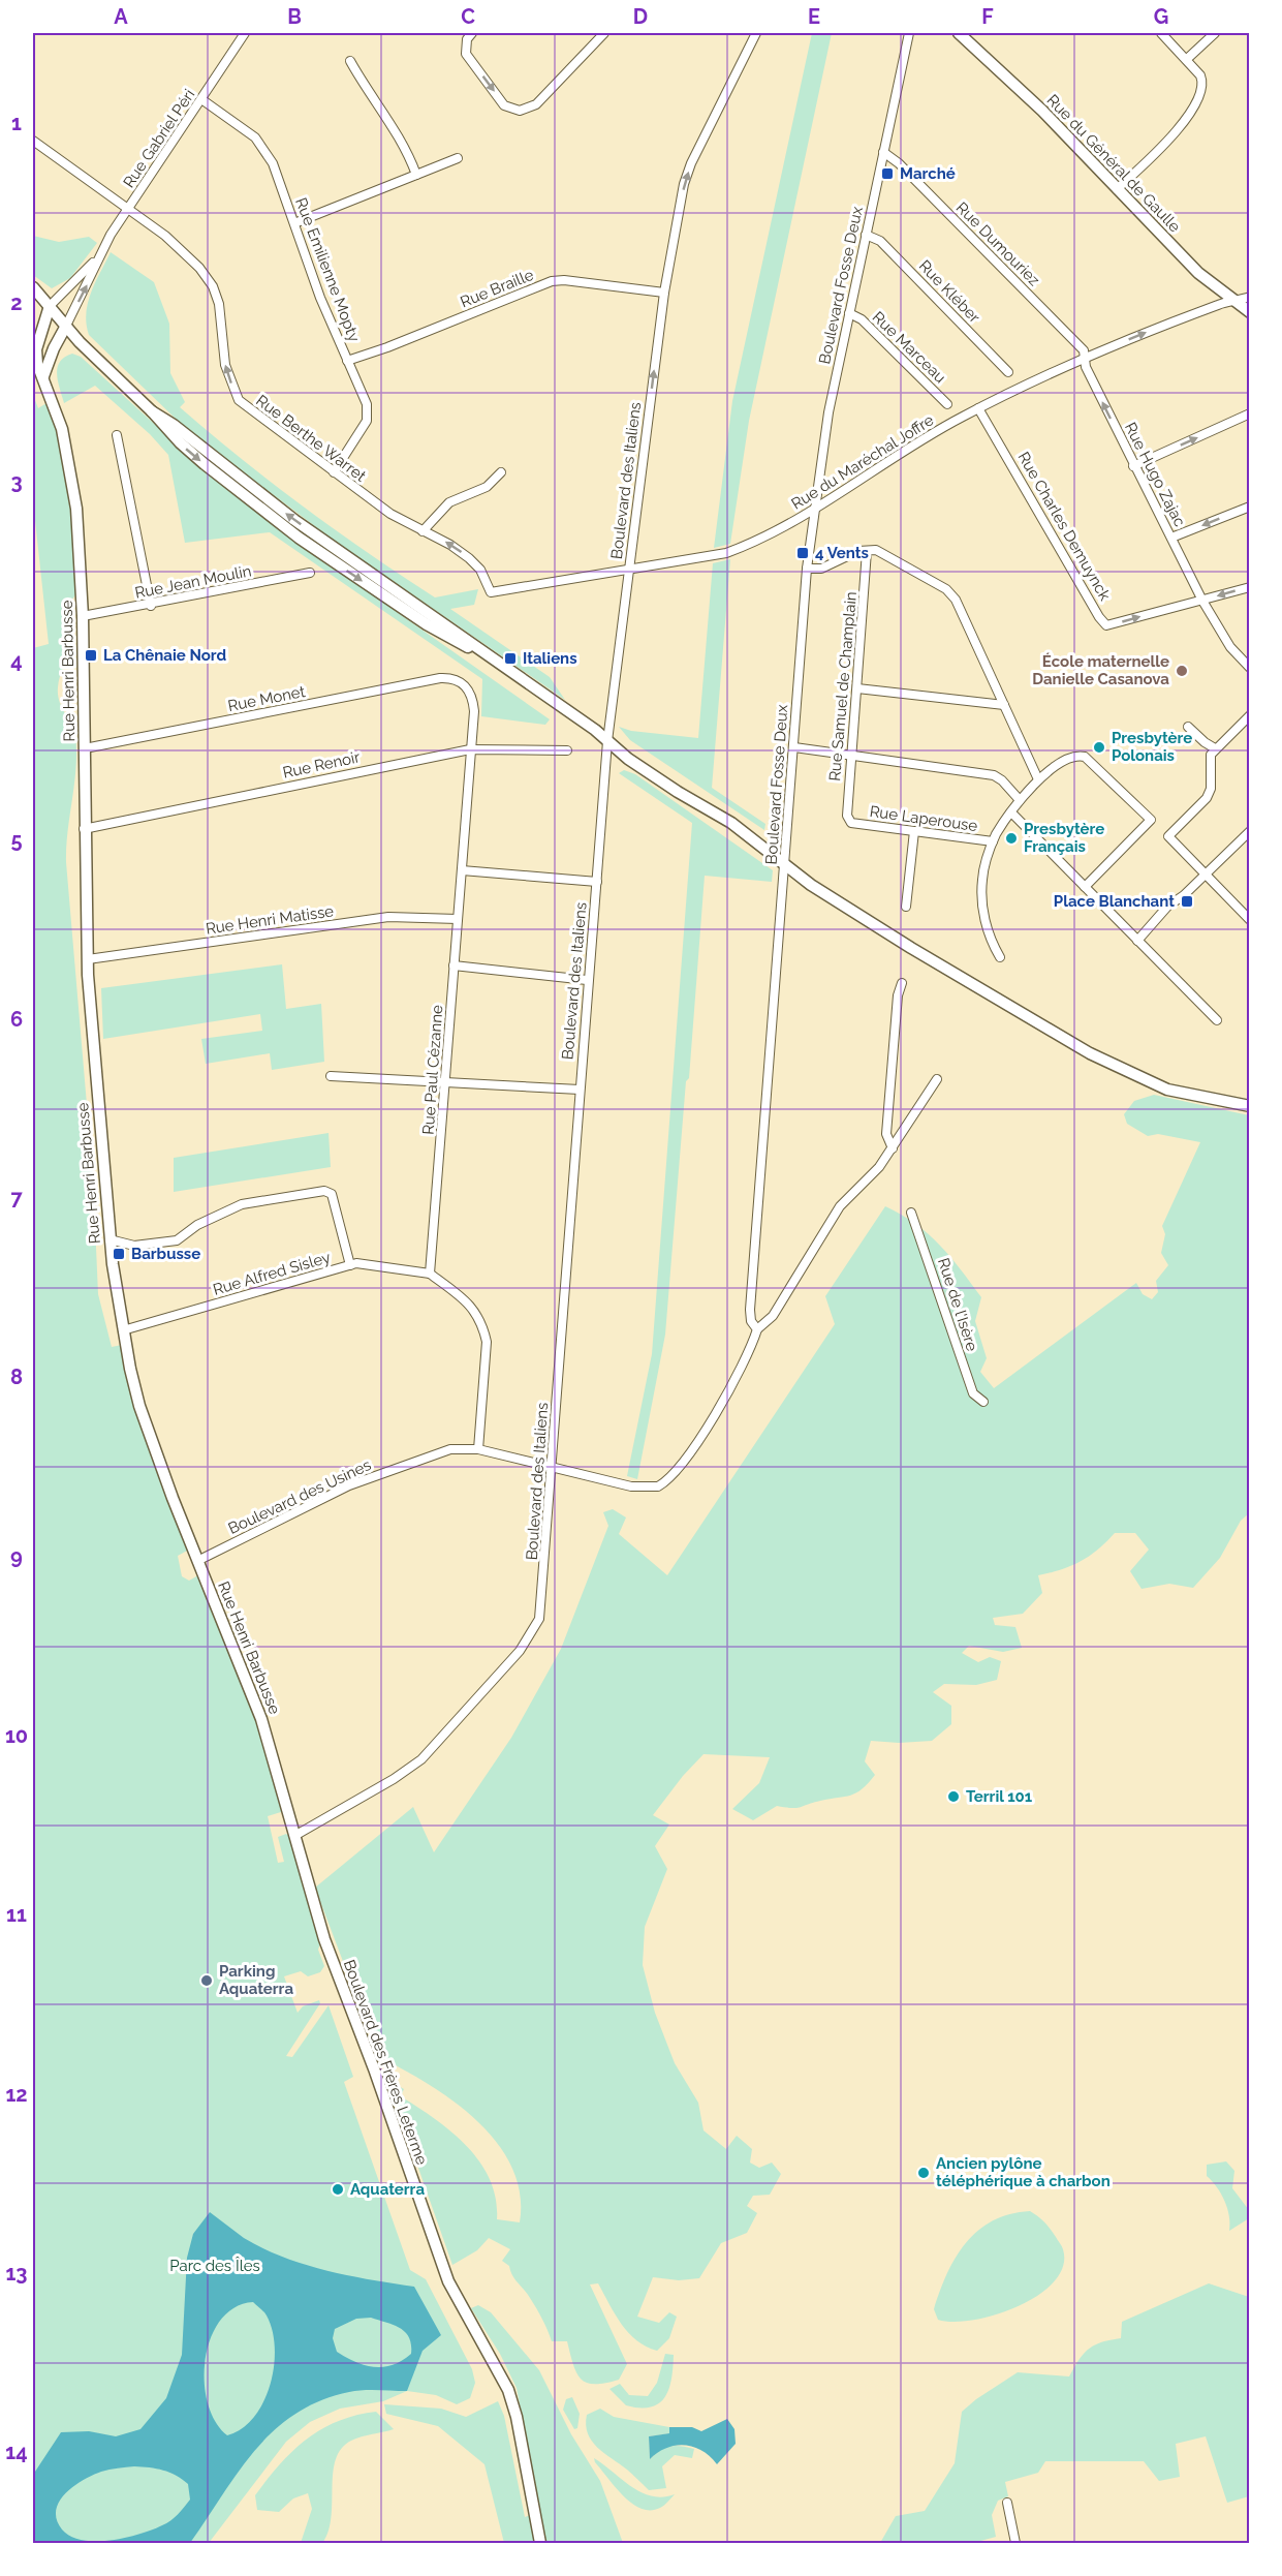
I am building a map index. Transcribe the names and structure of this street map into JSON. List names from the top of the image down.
{
  "streets": {
    "street": [
      "Rue Gabriel Péri",
      "Rue du Général de Gaulle",
      "Rue Dumouriez",
      "Rue Emilienne Mopty",
      "Boulevard Fosse Deux",
      "Rue Braille",
      "Rue Kléber",
      "Rue Marceau",
      "Rue Berthe Warret",
      "Rue du Maréchal Joffre",
      "Rue Hugo Zajac",
      "Boulevard des Italiens",
      "Rue Charles Demuynck",
      "Rue Jean Moulin",
      "Rue Henri Barbusse",
      "Rue Samuel de Champlain",
      "Rue Monet",
      "Rue Renoir",
      "Rue Laperouse",
      "Rue Henri Matisse",
      "Rue Paul Cézanne",
      "Rue Alfred Sisley",
      "Rue de l'Isère",
      "Boulevard des Usines",
      "Boulevard des Frères Leterme"
    ]
  },
  "crossings": [
    ["Rue Gabriel Péri", "Rue Emilienne Mopty"],
    ["Rue Gabriel Péri", "Rue Berthe Warret"],
    ["Rue Gabriel Péri", "Rue Henri Barbusse"],
    ["Rue du Général de Gaulle", "Rue du Maréchal Joffre"],
    ["Rue Dumouriez", "Boulevard Fosse Deux"],
    ["Rue Dumouriez", "Rue du Maréchal Joffre"],
    ["Rue Dumouriez", "Rue Hugo Zajac"],
    ["Rue Emilienne Mopty", "Rue Braille"],
    ["Rue Emilienne Mopty", "Rue Berthe Warret"],
    ["Boulevard Fosse Deux", "Rue Kléber"],
    ["Boulevard Fosse Deux", "Rue Marceau"],
    ["Boulevard Fosse Deux", "Rue du Maréchal Joffre"],
    ["Boulevard Fosse Deux", "Boulevard des Usines"],
    ["Rue Braille", "Boulevard des Italiens"],
    ["Rue Berthe Warret", "Rue du Maréchal Joffre"],
    ["Rue du Maréchal Joffre", "Rue Hugo Zajac"],
    ["Rue du Maréchal Joffre", "Boulevard des Italiens"],
    ["Rue du Maréchal Joffre", "Rue Charles Demuynck"],
    ["Rue Hugo Zajac", "Rue Charles Demuynck"],
    ["Boulevard des Italiens", "Rue Henri Barbusse"],
    ["Boulevard des Italiens", "Boulevard des Usines"],
    ["Rue Jean Moulin", "Rue Henri Barbusse"],
    ["Rue Henri Barbusse", "Rue Monet"],
    ["Rue Henri Barbusse", "Rue Renoir"],
    ["Rue Henri Barbusse", "Rue Henri Matisse"],
    ["Rue Henri Barbusse", "Rue Alfred Sisley"],
    ["Rue Henri Barbusse", "Boulevard des Usines"],
    ["Rue Henri Barbusse", "Boulevard des Frères Leterme"],
    ["Rue Samuel de Champlain", "Rue Laperouse"],
    ["Rue Monet", "Rue Paul Cézanne"],
    ["Rue Renoir", "Rue Paul Cézanne"],
    ["Rue Henri Matisse", "Rue Paul Cézanne"],
    ["Rue Paul Cézanne", "Rue Alfred Sisley"]
  ],
  "parks": ["Parc des Îles"],
  "places": {
    "transit": [
      "Marché",
      "4 Vents",
      "La Chênaie Nord",
      "Italiens",
      "Place Blanchant",
      "Barbusse"
    ],
    "other": [
      "École maternelle Danielle Casanova",
      "Presbytère Polonais",
      "Presbytère Français",
      "Terril 101",
      "Parking Aquaterra",
      "Ancien pylône téléphérique à charbon",
      "Aquaterra"
    ]
  },
  "grid": {
    "columns": [
      "A",
      "B",
      "C",
      "D",
      "E",
      "F",
      "G"
    ],
    "rows": [
      "1",
      "2",
      "3",
      "4",
      "5",
      "6",
      "7",
      "8",
      "9",
      "10",
      "11",
      "12",
      "13",
      "14"
    ]
  }
}
